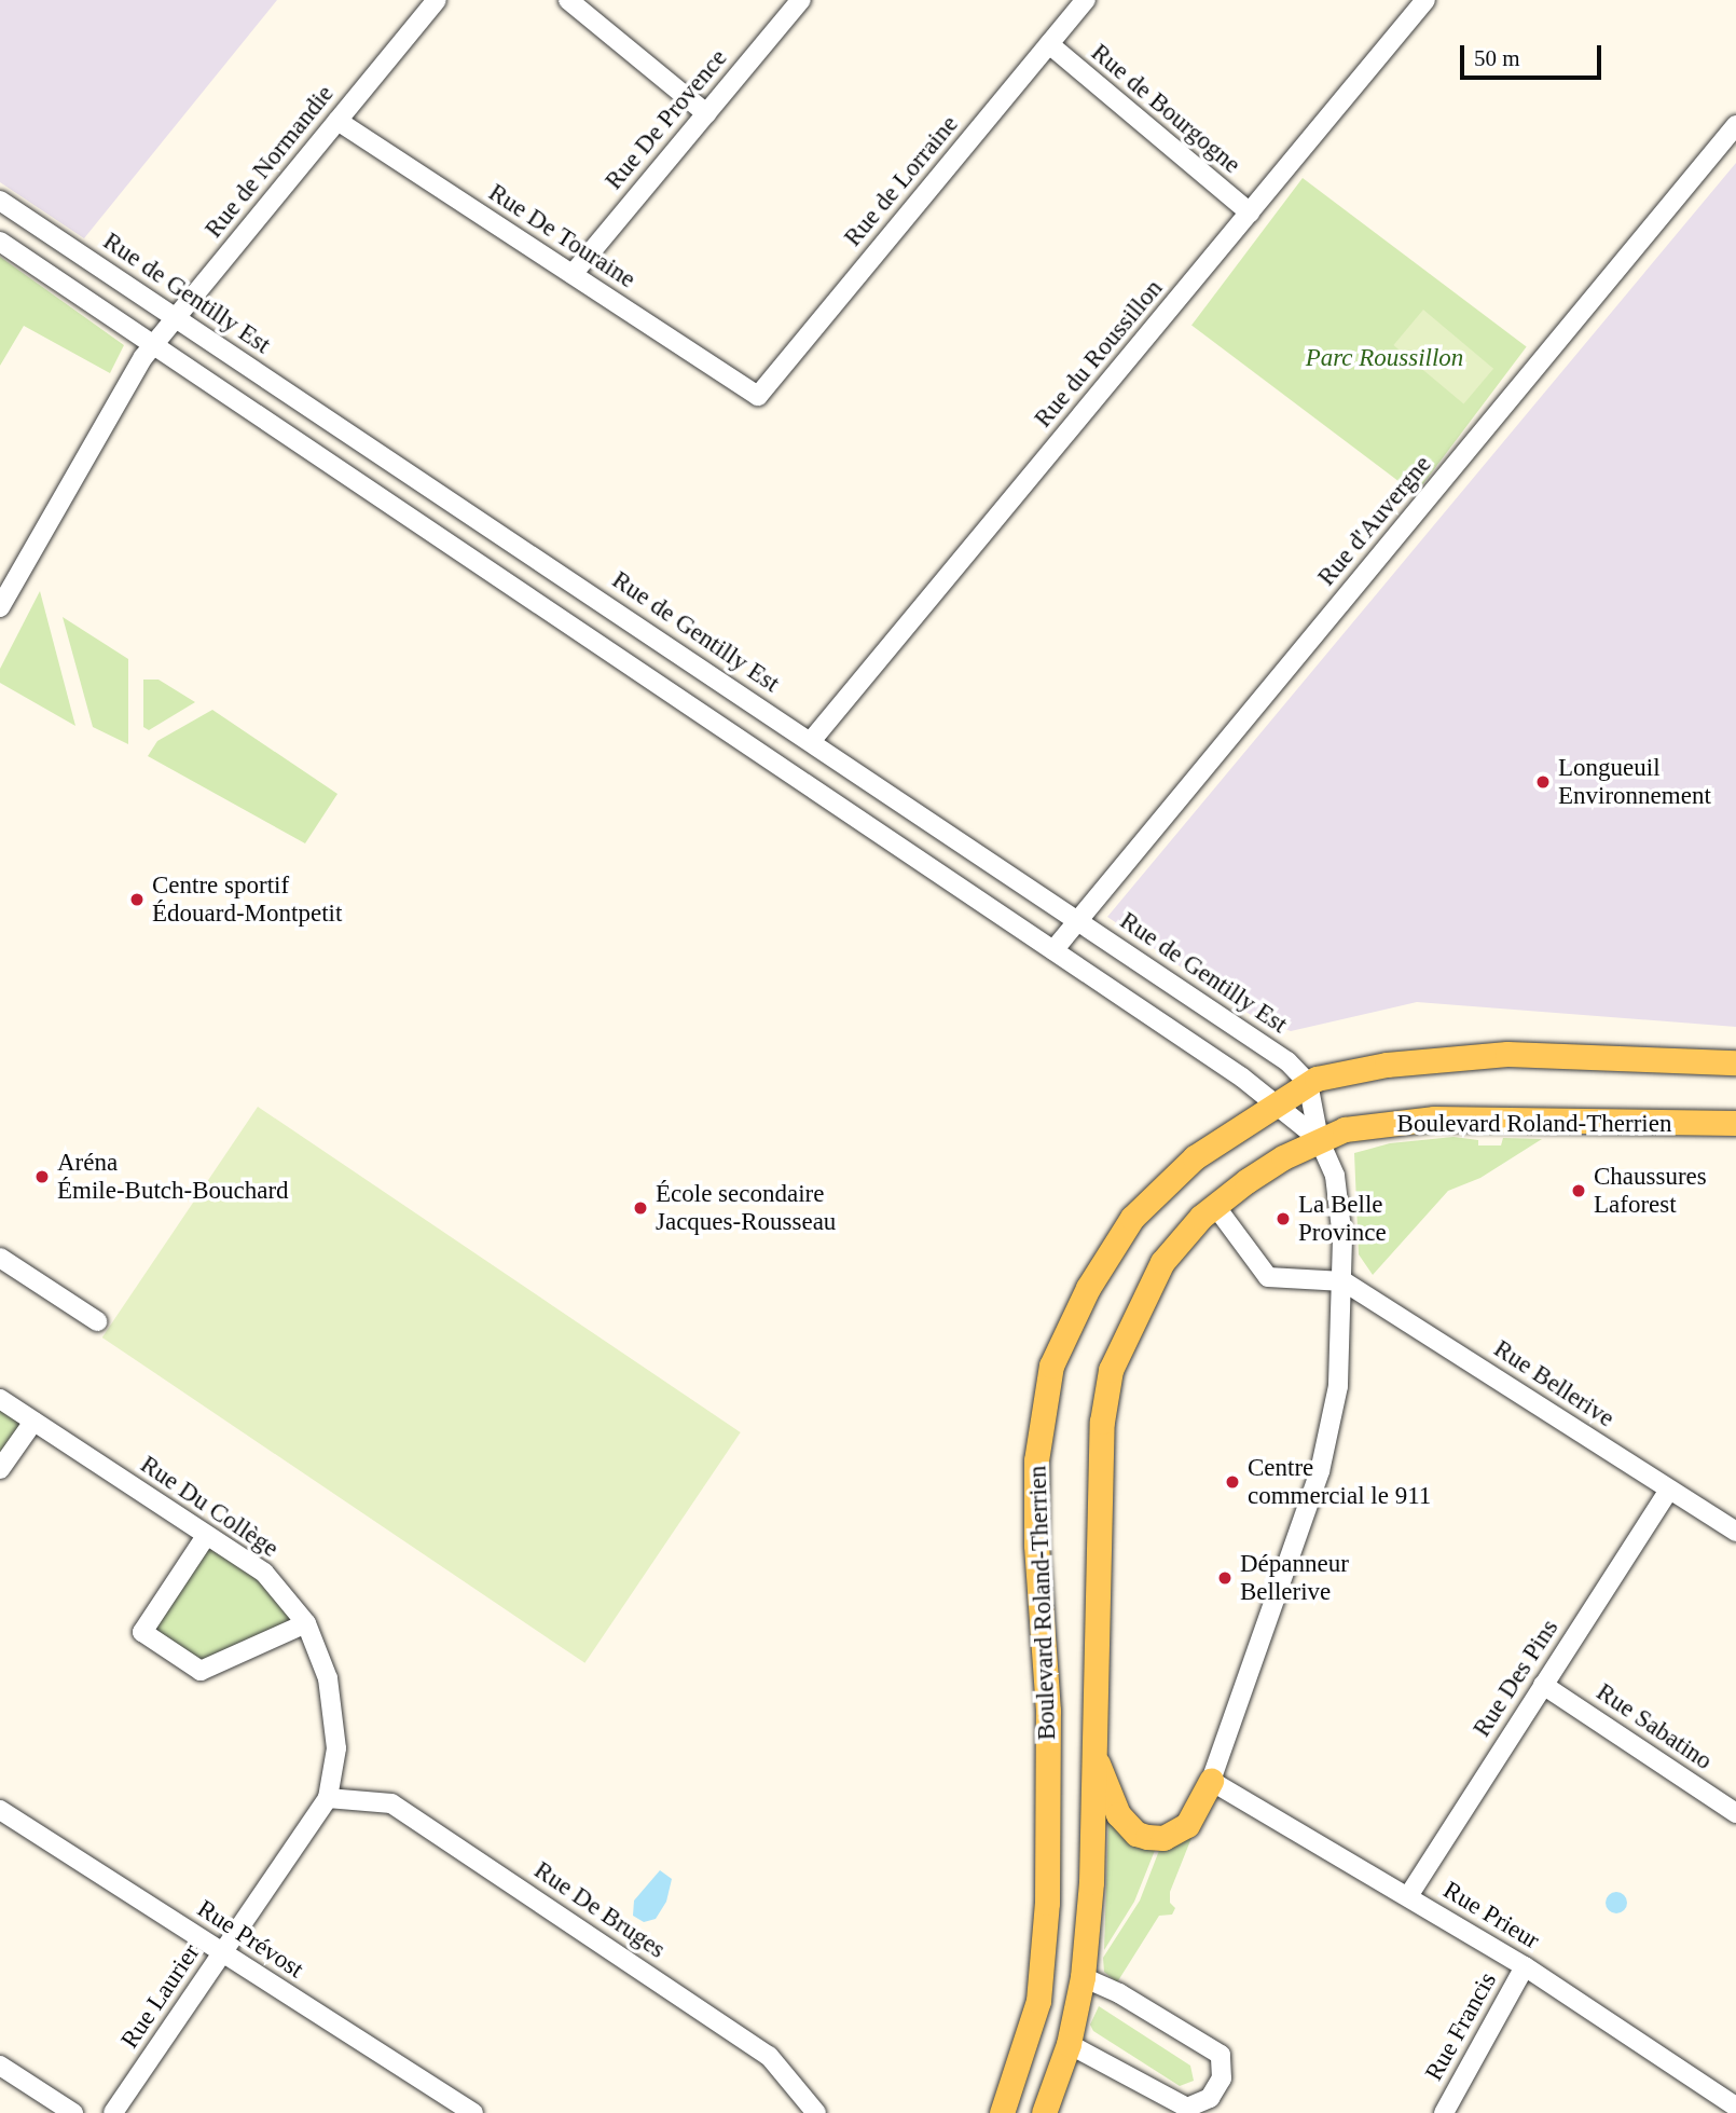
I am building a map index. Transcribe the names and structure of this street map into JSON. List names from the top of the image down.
{
  "streets": {
    "main road": ["Boulevard Roland-Therrien"],
    "street": [
      "Rue de Bourgogne",
      "Rue De Provence",
      "Rue de Normandie",
      "Rue de Lorraine",
      "Rue De Touraine",
      "Rue de Gentilly Est",
      "Rue du Roussillon",
      "Rue d'Auvergne",
      "Rue Bellerive",
      "Rue Du Collège",
      "Rue Des Pins",
      "Rue Sabatino",
      "Rue De Bruges",
      "Rue Prieur",
      "Rue Prévost",
      "Rue Laurier",
      "Rue Francis"
    ]
  },
  "crossings": [
    ["Rue de Bourgogne", "Rue de Lorraine"],
    ["Rue de Bourgogne", "Rue du Roussillon"],
    ["Rue De Provence", "Rue De Touraine"],
    ["Rue de Normandie", "Rue De Touraine"],
    ["Rue de Normandie", "Rue de Gentilly Est"],
    ["Rue de Lorraine", "Rue De Touraine"],
    ["Rue de Gentilly Est", "Rue du Roussillon"],
    ["Rue de Gentilly Est", "Rue d'Auvergne"],
    ["Rue de Gentilly Est", "Boulevard Roland-Therrien"],
    ["Rue Bellerive", "Rue Des Pins"],
    ["Rue Du Collège", "Rue De Bruges"],
    ["Rue Du Collège", "Rue Laurier"],
    ["Rue Des Pins", "Rue Sabatino"],
    ["Rue Des Pins", "Rue Prieur"],
    ["Rue De Bruges", "Rue Laurier"],
    ["Rue Prieur", "Rue Francis"],
    ["Rue Prévost", "Rue Laurier"]
  ],
  "parks": ["Parc Roussillon"],
  "places": [
    "Longueuil Environnement",
    "Centre sportif Édouard-Montpetit",
    "Aréna Émile-Butch-Bouchard",
    "Chaussures Laforest",
    "École secondaire Jacques-Rousseau",
    "La Belle Province",
    "Centre commercial le 911",
    "Dépanneur Bellerive"
  ],
  "scale_bar": "50 m"
}
